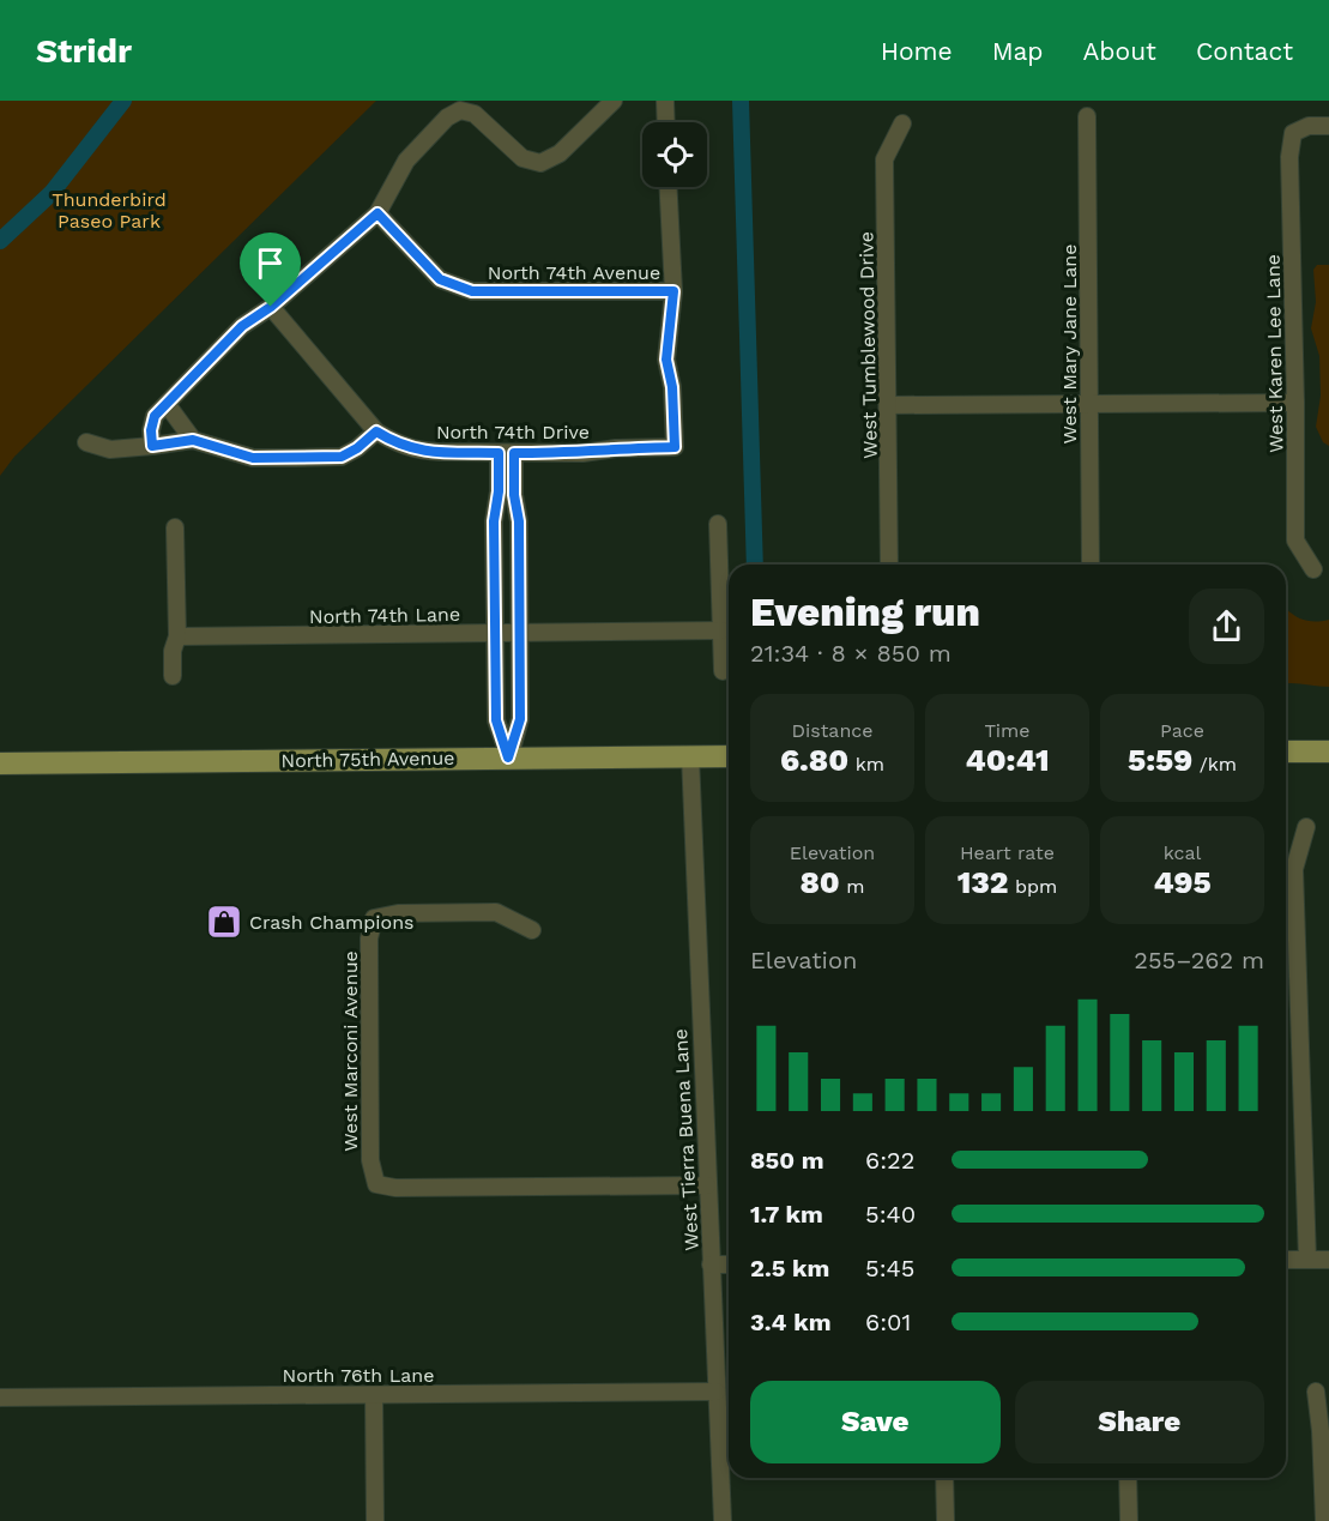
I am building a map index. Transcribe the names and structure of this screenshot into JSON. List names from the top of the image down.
{
  "streets": {
    "main road": ["North 75th Avenue"],
    "street": [
      "North 74th Avenue",
      "West Mary Jane Lane",
      "West Tumblewood Drive",
      "West Karen Lee Lane",
      "North 74th Drive",
      "North 74th Lane",
      "West Marconi Avenue",
      "West Tierra Buena Lane",
      "North 76th Lane"
    ]
  },
  "crossings": [
    ["North 74th Avenue", "North 74th Drive"],
    ["North 75th Avenue", "West Tierra Buena Lane"],
    ["West Marconi Avenue", "West Tierra Buena Lane"],
    ["West Tierra Buena Lane", "North 76th Lane"]
  ],
  "parks": ["Thunderbird Paseo Park"],
  "places": {
    "shop": ["Crash Champions"]
  },
  "page": {
    "header": "Stridr",
    "nav": [
      "Home",
      "Map",
      "About",
      "Contact"
    ],
    "heading": ["Evening run", "21:34 · 8 × 850 m"],
    "stats": [
      ["Distance", "6.80 km"],
      ["Time", "40:41"],
      ["Pace", "5:59 /km"],
      ["Elevation", "80 m"],
      ["Heart rate", "132 bpm"],
      ["kcal", "495"]
    ],
    "chart": ["Elevation", "255–262 m"],
    "list": [
      {
        "name": "850 m",
        "note": "6:22"
      },
      {
        "name": "1.7 km",
        "note": "5:40"
      },
      {
        "name": "2.5 km",
        "note": "5:45"
      },
      {
        "name": "3.4 km",
        "note": "6:01"
      }
    ],
    "buttons": ["Save", "Share"]
  }
}
